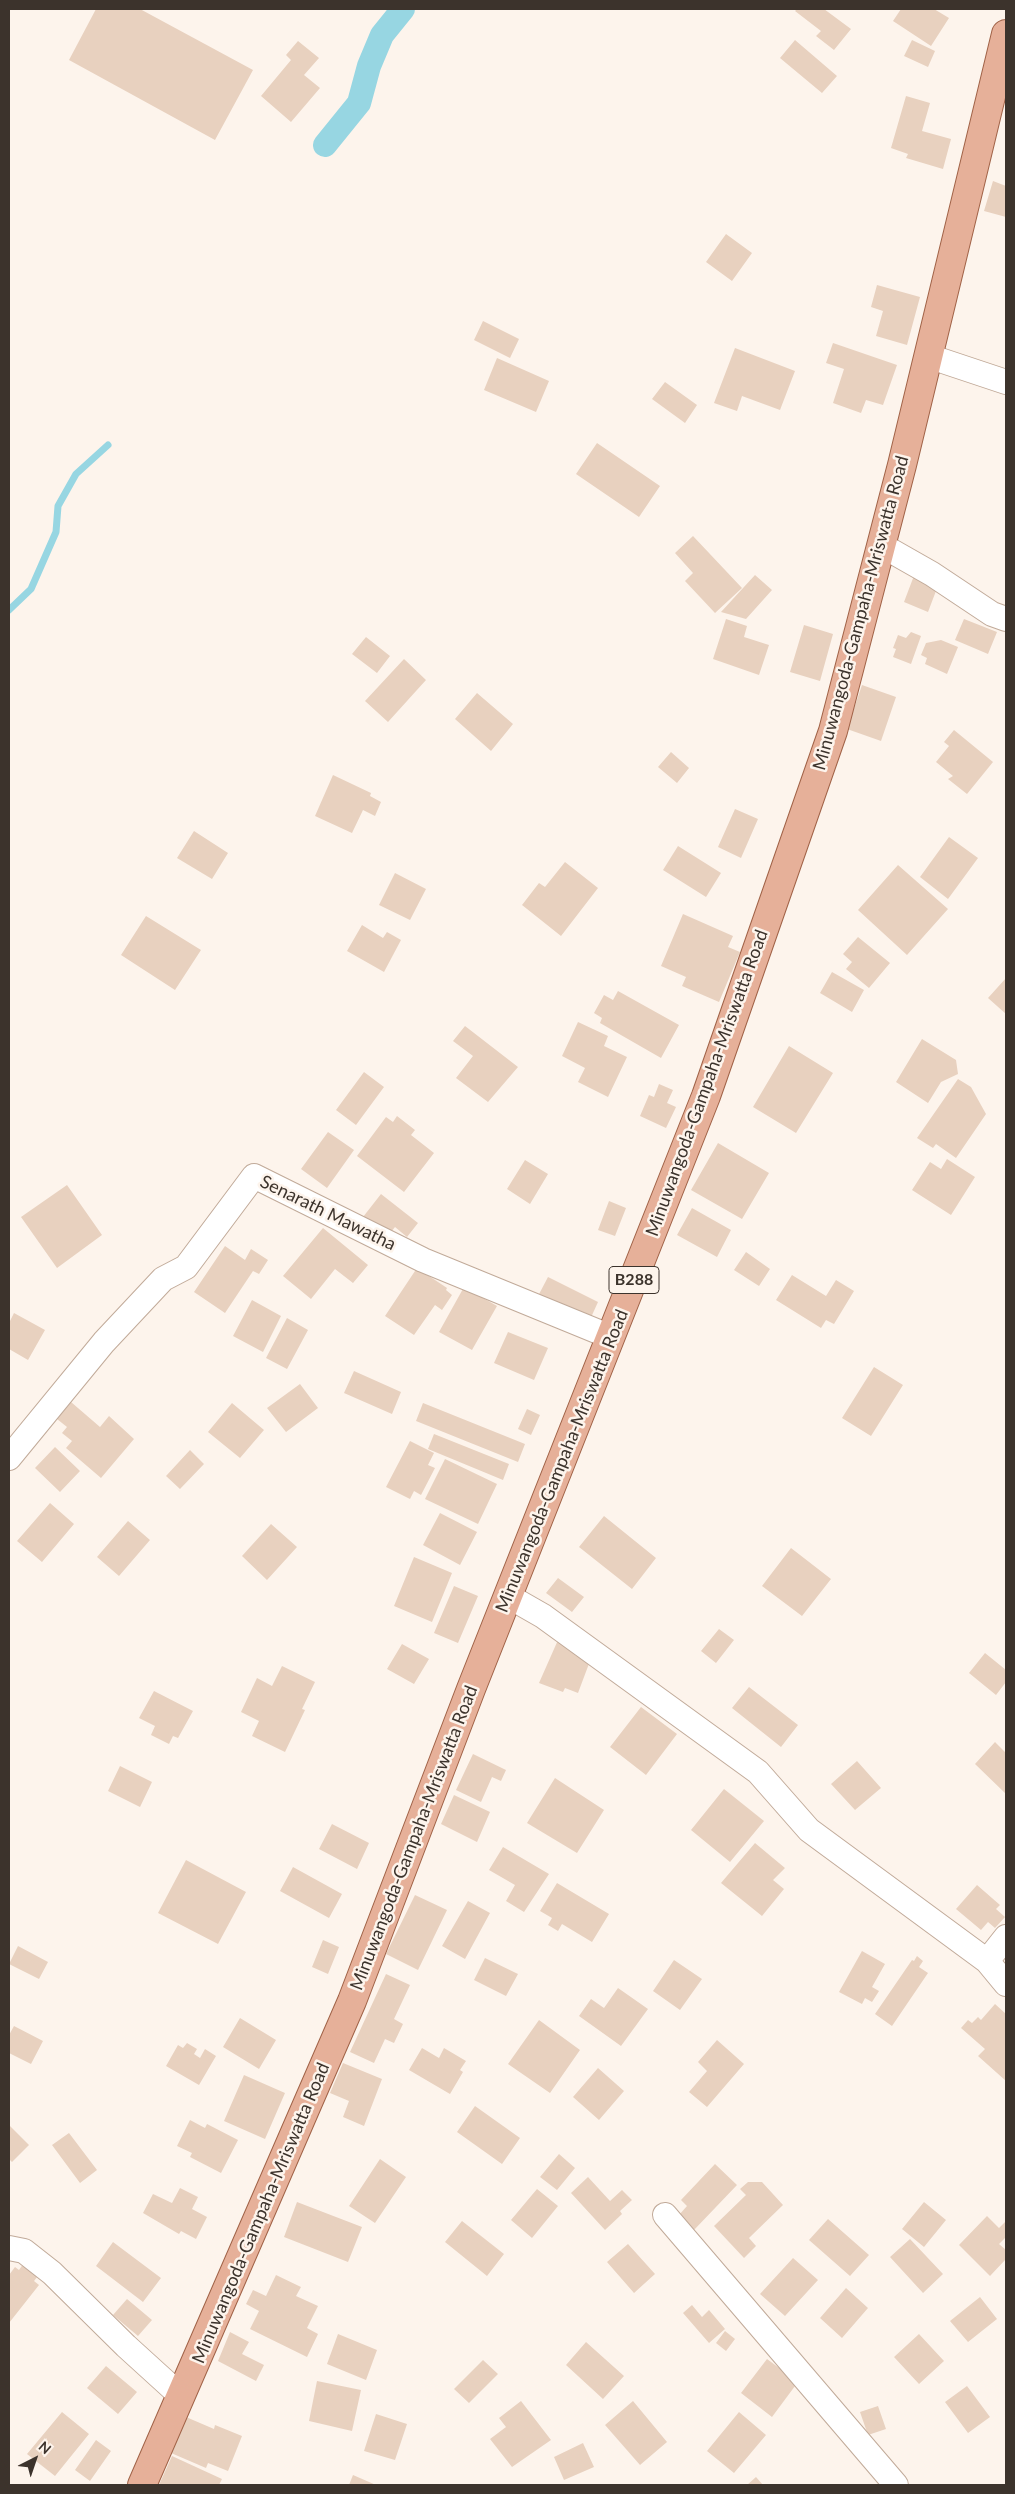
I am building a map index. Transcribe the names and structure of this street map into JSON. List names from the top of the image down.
{
  "streets": {
    "main road": ["Minuwangoda-Gampaha-Mriswatta Road", "B288"],
    "street": ["Senarath Mawatha"]
  },
  "crossings": [
    ["Minuwangoda-Gampaha-Mriswatta Road", "Senarath Mawatha"]
  ],
  "north": "top right"
}
